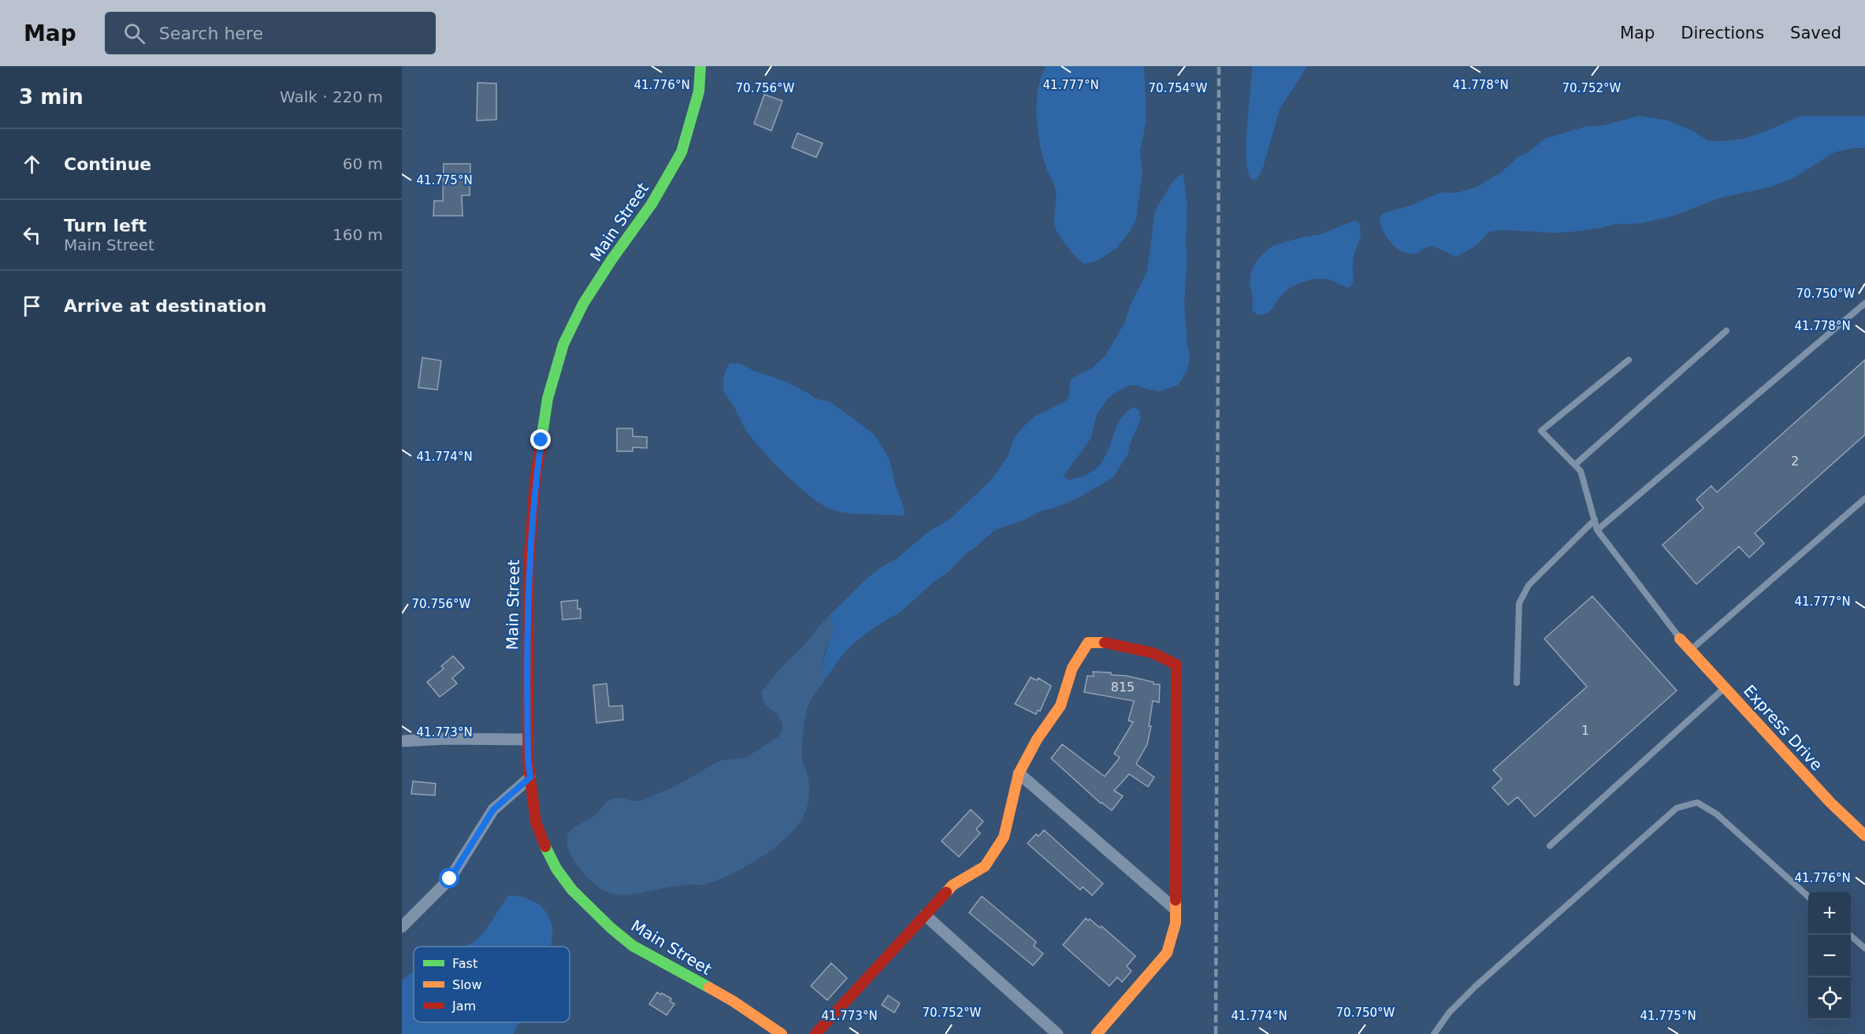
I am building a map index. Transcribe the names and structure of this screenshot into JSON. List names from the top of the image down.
{
  "streets": {
    "street": ["Main Street", "Express Drive"]
  },
  "house_numbers": ["2", "815", "1"],
  "legend": ["Fast", "Slow", "Jam"],
  "page": {
    "header": "Map",
    "search": "Search here",
    "nav": ["Map", "Directions", "Saved"],
    "heading": ["3 min", "Walk · 220 m"],
    "list": [
      ["Continue", "60 m"],
      ["Turn left", "Main Street", "160 m"],
      "Arrive at destination"
    ],
    "map_buttons": ["+", "−"]
  },
  "coordinates": [
    "41.776°N",
    "41.777°N",
    "41.778°N",
    "70.756°W",
    "70.754°W",
    "70.752°W",
    "41.775°N",
    "70.750°W",
    "41.774°N",
    "41.773°N"
  ]
}
